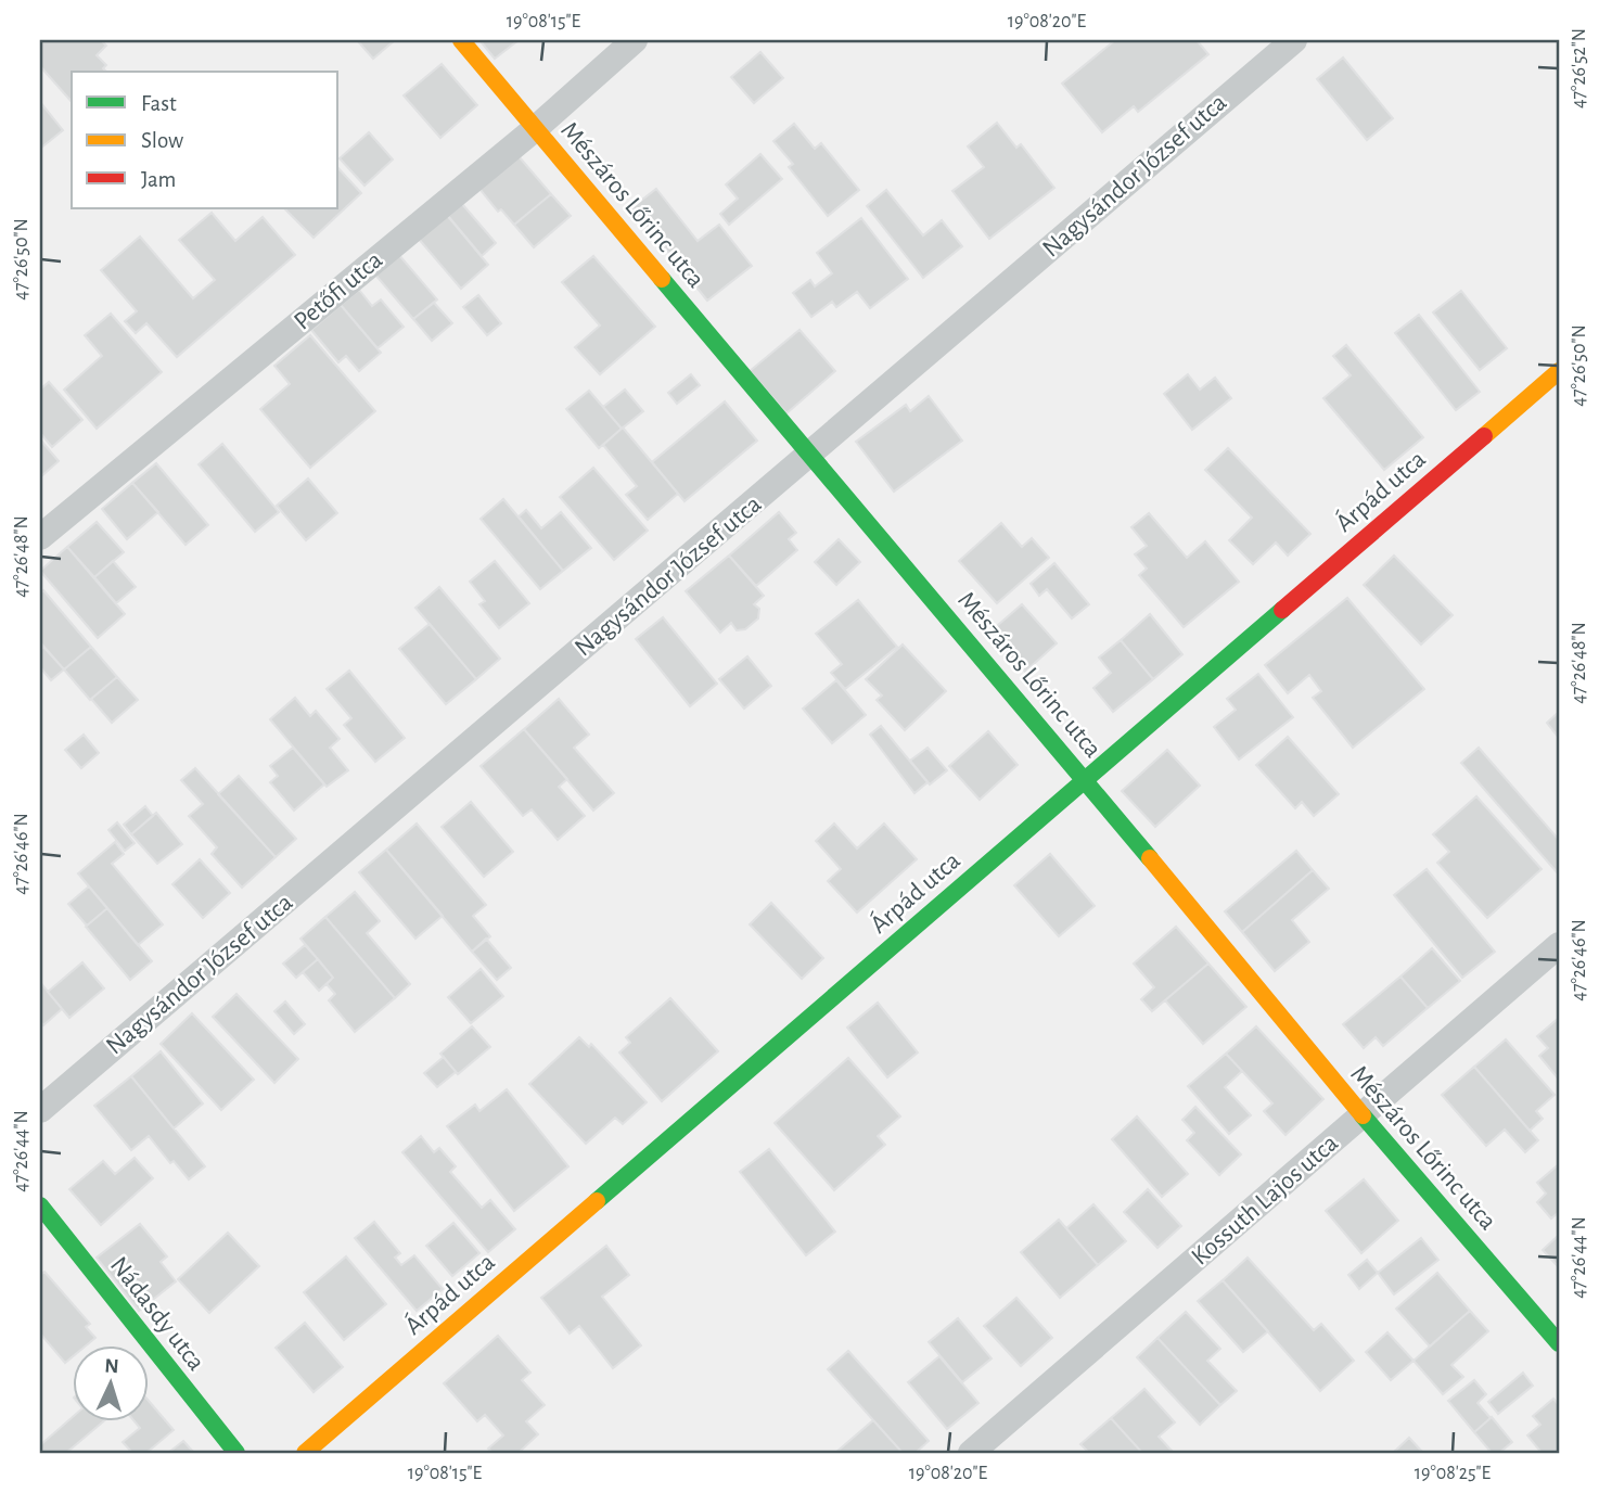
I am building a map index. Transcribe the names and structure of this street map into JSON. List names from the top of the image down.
{
  "streets": {
    "street": [
      "Nagysándor József utca",
      "Mészáros Lőrinc utca",
      "Petőfi utca",
      "Árpád utca",
      "Kossuth Lajos utca",
      "Nádasdy utca"
    ]
  },
  "crossings": [
    ["Nagysándor József utca", "Mészáros Lőrinc utca"],
    ["Mészáros Lőrinc utca", "Petőfi utca"],
    ["Mészáros Lőrinc utca", "Árpád utca"],
    ["Mészáros Lőrinc utca", "Kossuth Lajos utca"]
  ],
  "legend": ["Fast", "Slow", "Jam"],
  "north": "top",
  "coordinates": [
    "19°08'15\"E",
    "19°08'20\"E",
    "47°26'52\"N",
    "47°26'50\"N",
    "47°26'48\"N",
    "47°26'46\"N",
    "47°26'44\"N",
    "19°08'25\"E"
  ]
}
